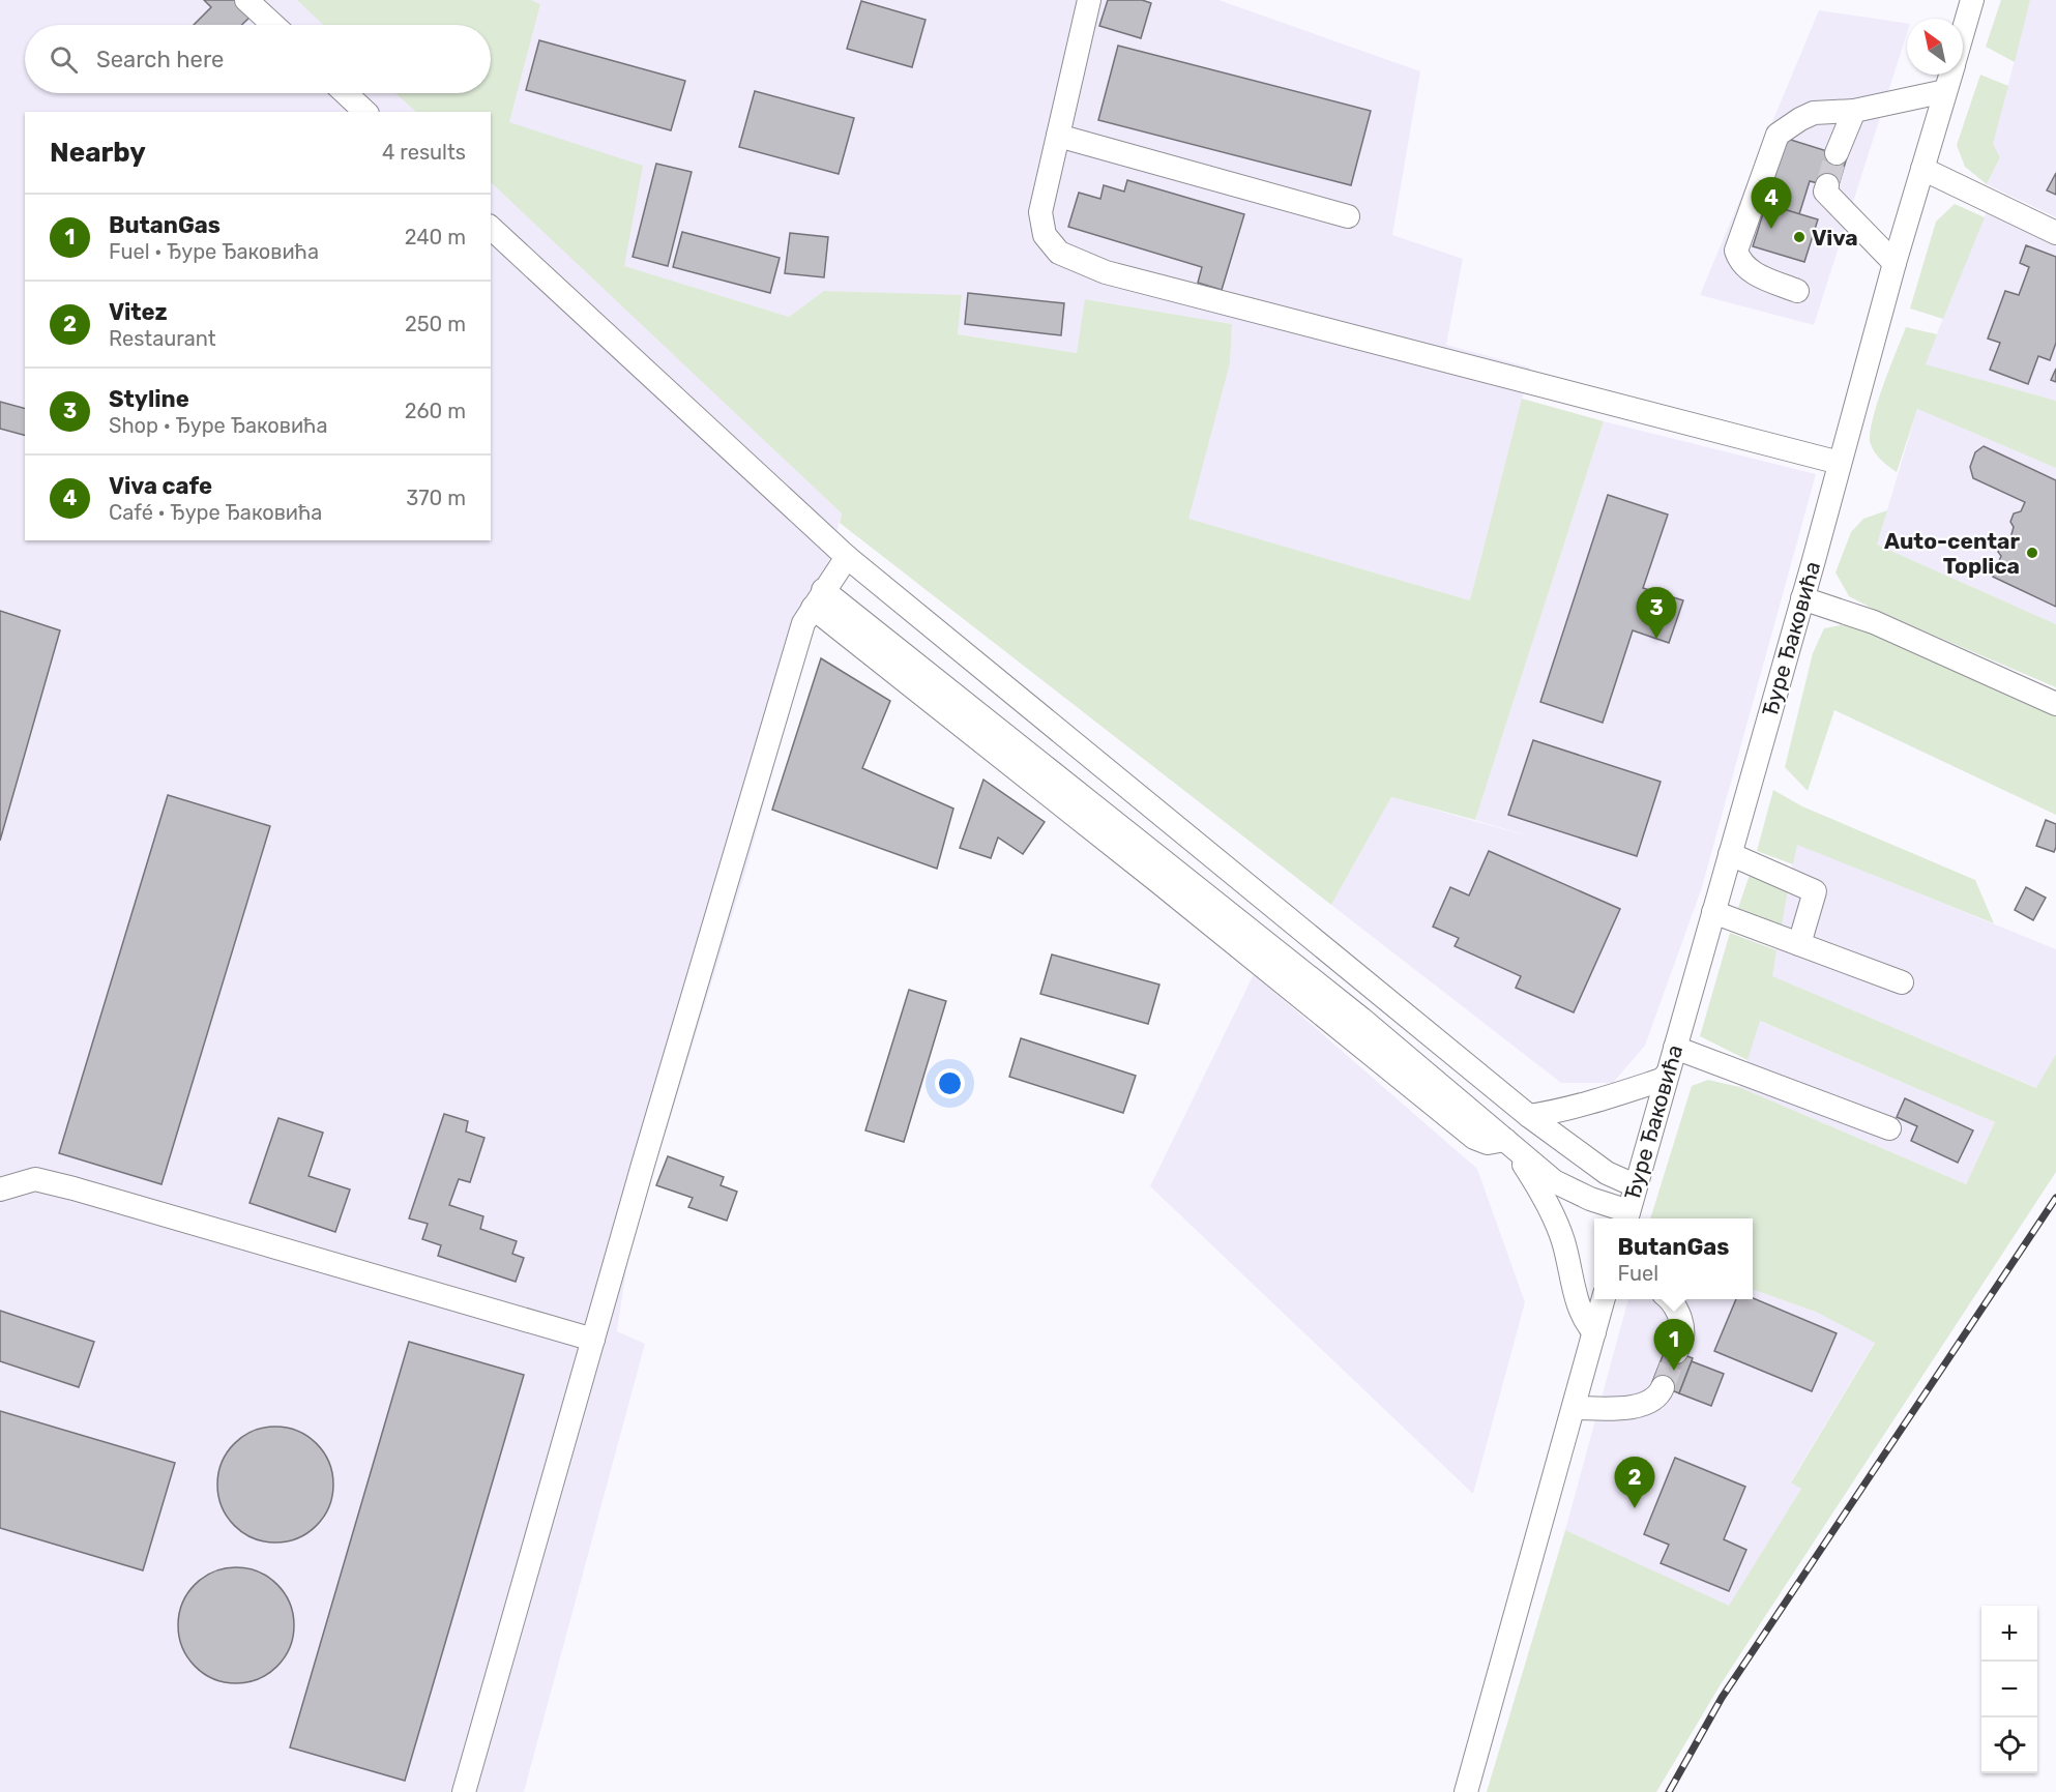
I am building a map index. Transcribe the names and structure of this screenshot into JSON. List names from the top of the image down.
{
  "streets": {
    "street": ["Ђуре Ђаковића"]
  },
  "places": ["Viva", "Auto-centar Toplica"],
  "north": "top left",
  "page": {
    "search": "Search here",
    "heading": ["Nearby", "4 results"],
    "pins": [
      "4",
      "3",
      "1",
      "2"
    ],
    "list": [
      {
        "mark": "1",
        "name": "ButanGas",
        "note": "Fuel · Ђуре Ђаковића",
        "value": "240 m"
      },
      {
        "mark": "2",
        "name": "Vitez",
        "note": "Restaurant",
        "value": "250 m"
      },
      {
        "mark": "3",
        "name": "Styline",
        "note": "Shop · Ђуре Ђаковића",
        "value": "260 m"
      },
      {
        "mark": "4",
        "name": "Viva cafe",
        "note": "Café · Ђуре Ђаковића",
        "value": "370 m"
      }
    ],
    "popup": ["ButanGas", "Fuel"],
    "map_buttons": ["+", "−"]
  }
}
